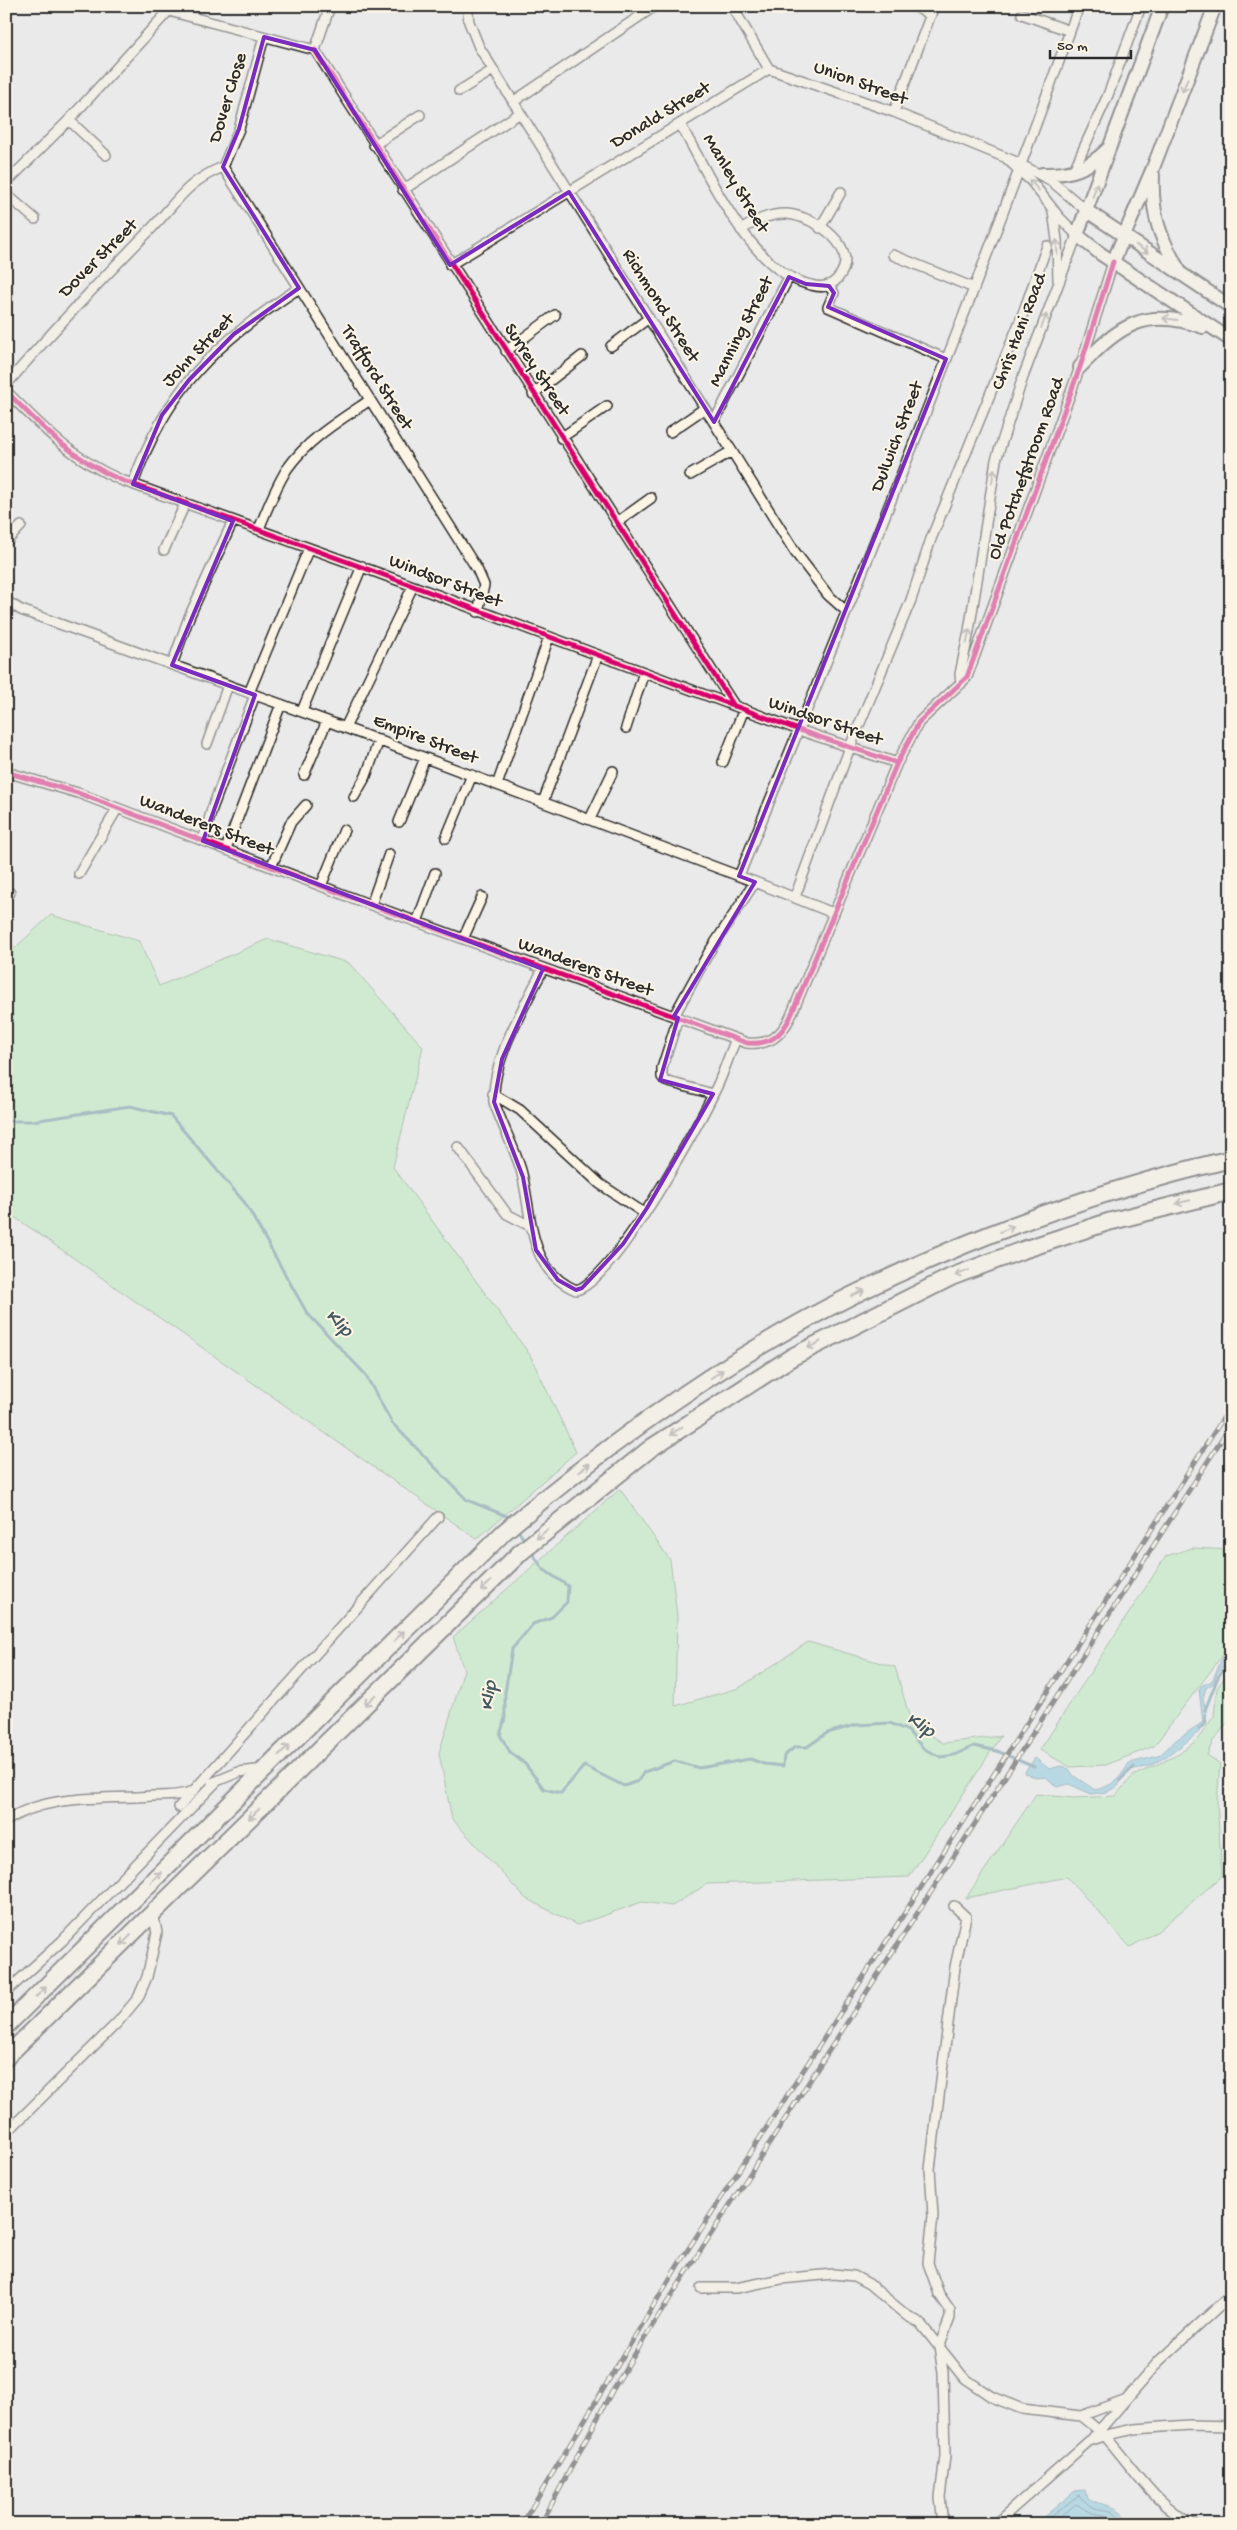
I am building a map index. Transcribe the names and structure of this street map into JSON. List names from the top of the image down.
{
  "streets": {
    "main road": ["Chris Hani Road"],
    "street": [
      "Union Street",
      "Dover Close",
      "Donald Street",
      "Manley Street",
      "Dover Street",
      "Richmond Street",
      "Manning Street",
      "John Street",
      "Surrey Street",
      "Trafford Street",
      "Dulwich Street",
      "Old Potchefstroom Road",
      "Windsor Street",
      "Empire Street",
      "Wanderers Street"
    ]
  },
  "crossings": [
    ["Union Street", "Donald Street"],
    ["Union Street", "Chris Hani Road"],
    ["Union Street", "Dulwich Street"],
    ["Dover Close", "Dover Street"],
    ["Dover Close", "Trafford Street"],
    ["Donald Street", "Manley Street"],
    ["Donald Street", "Richmond Street"],
    ["Donald Street", "Surrey Street"],
    ["Manley Street", "Manning Street"],
    ["Dover Street", "Trafford Street"],
    ["Richmond Street", "Manning Street"],
    ["Richmond Street", "Dulwich Street"],
    ["Chris Hani Road", "Old Potchefstroom Road"],
    ["Chris Hani Road", "Wanderers Street"],
    ["John Street", "Trafford Street"],
    ["John Street", "Windsor Street"],
    ["Surrey Street", "Windsor Street"],
    ["Trafford Street", "Windsor Street"],
    ["Dulwich Street", "Windsor Street"],
    ["Dulwich Street", "Empire Street"],
    ["Old Potchefstroom Road", "Wanderers Street"],
    ["Windsor Street", "Wanderers Street"],
    ["Empire Street", "Wanderers Street"]
  ],
  "one_way": ["Chris Hani Road"],
  "water": ["Klip"],
  "scale_bar": "50 m"
}
